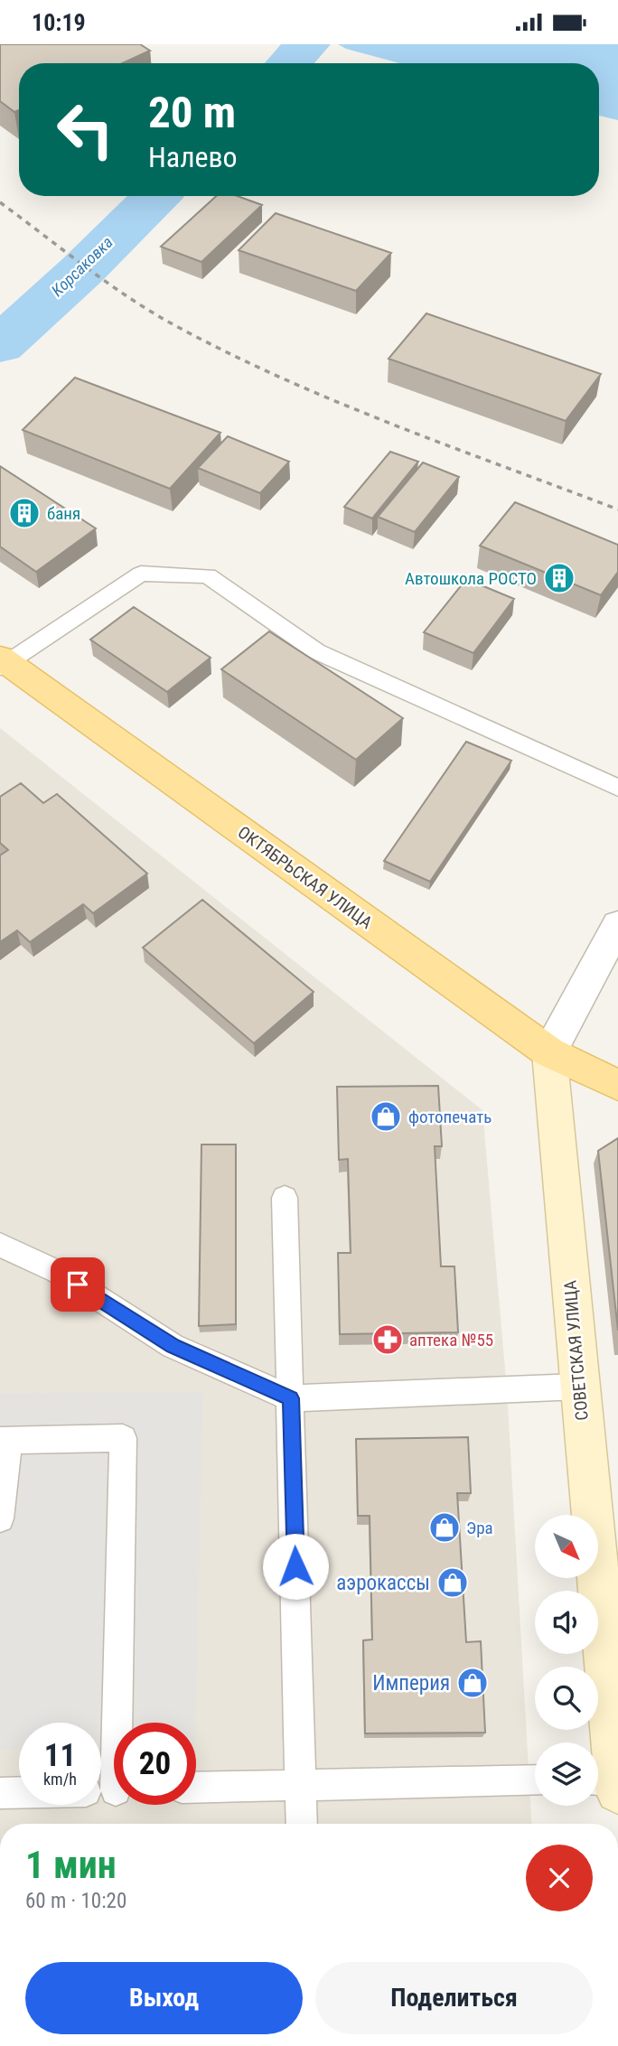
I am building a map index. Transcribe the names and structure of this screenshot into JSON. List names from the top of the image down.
{
  "streets": {
    "main road": ["ОКТЯБРЬСКАЯ УЛИЦА"],
    "street": ["СОВЕТСКАЯ УЛИЦА"]
  },
  "crossings": [
    ["ОКТЯБРЬСКАЯ УЛИЦА", "СОВЕТСКАЯ УЛИЦА"]
  ],
  "water": ["Корсаковка"],
  "places": {
    "building": ["баня", "Автошкола РОСТО"],
    "shop": [
      "фотопечать",
      "Эра",
      "аэрокассы",
      "Империя"
    ],
    "pharmacy": ["аптека №55"]
  },
  "north": "bottom right",
  "page": {
    "status": "10:19",
    "turn": ["20 m", "Налево"],
    "speed": "11 km/h",
    "limit": "20",
    "heading": ["1 мин", "60 m · 10:20"],
    "buttons": ["Выход", "Поделиться"]
  }
}
